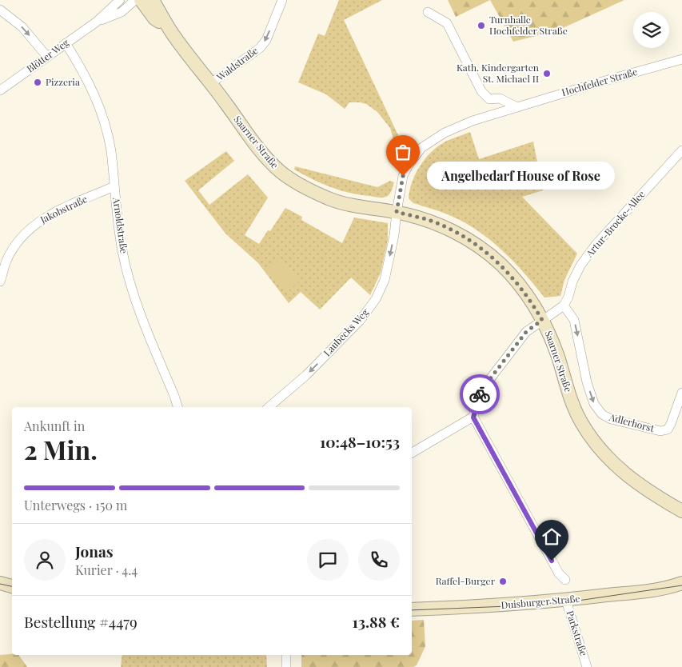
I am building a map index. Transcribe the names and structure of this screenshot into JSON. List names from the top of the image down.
{
  "streets": {
    "main road": ["Saarner Straße", "Duisburger Straße"],
    "street": [
      "Blötter Weg",
      "Waldstraße",
      "Hochfelder Straße",
      "Jakobstraße",
      "Artur-Brocke-Allee",
      "Arnoldstraße",
      "Laubecks Weg",
      "Adlerhorst",
      "Parkstraße"
    ]
  },
  "crossings": [
    ["Blötter Weg", "Arnoldstraße"],
    ["Waldstraße", "Saarner Straße"],
    ["Hochfelder Straße", "Saarner Straße"],
    ["Hochfelder Straße", "Laubecks Weg"],
    ["Saarner Straße", "Laubecks Weg"],
    ["Jakobstraße", "Arnoldstraße"],
    ["Artur-Brocke-Allee", "Adlerhorst"],
    ["Duisburger Straße", "Parkstraße"]
  ],
  "one_way": ["Waldstraße", "Laubecks Weg"],
  "places": [
    "Turnhalle Hochfelder Straße",
    "Kath. Kindergarten St. Michael II",
    "Pizzeria",
    "Angelbedarf House of Rose",
    "Raffel-Burger"
  ],
  "page": {
    "bubble": "Angelbedarf House of Rose",
    "heading": ["2 Min.", "Ankunft in", "10:48–10:53"],
    "panel": [
      "Jonas",
      "Kurier · 4.4",
      "Bestellung #4479",
      "13.88 €"
    ],
    "bar": "Unterwegs · 150 m"
  }
}
